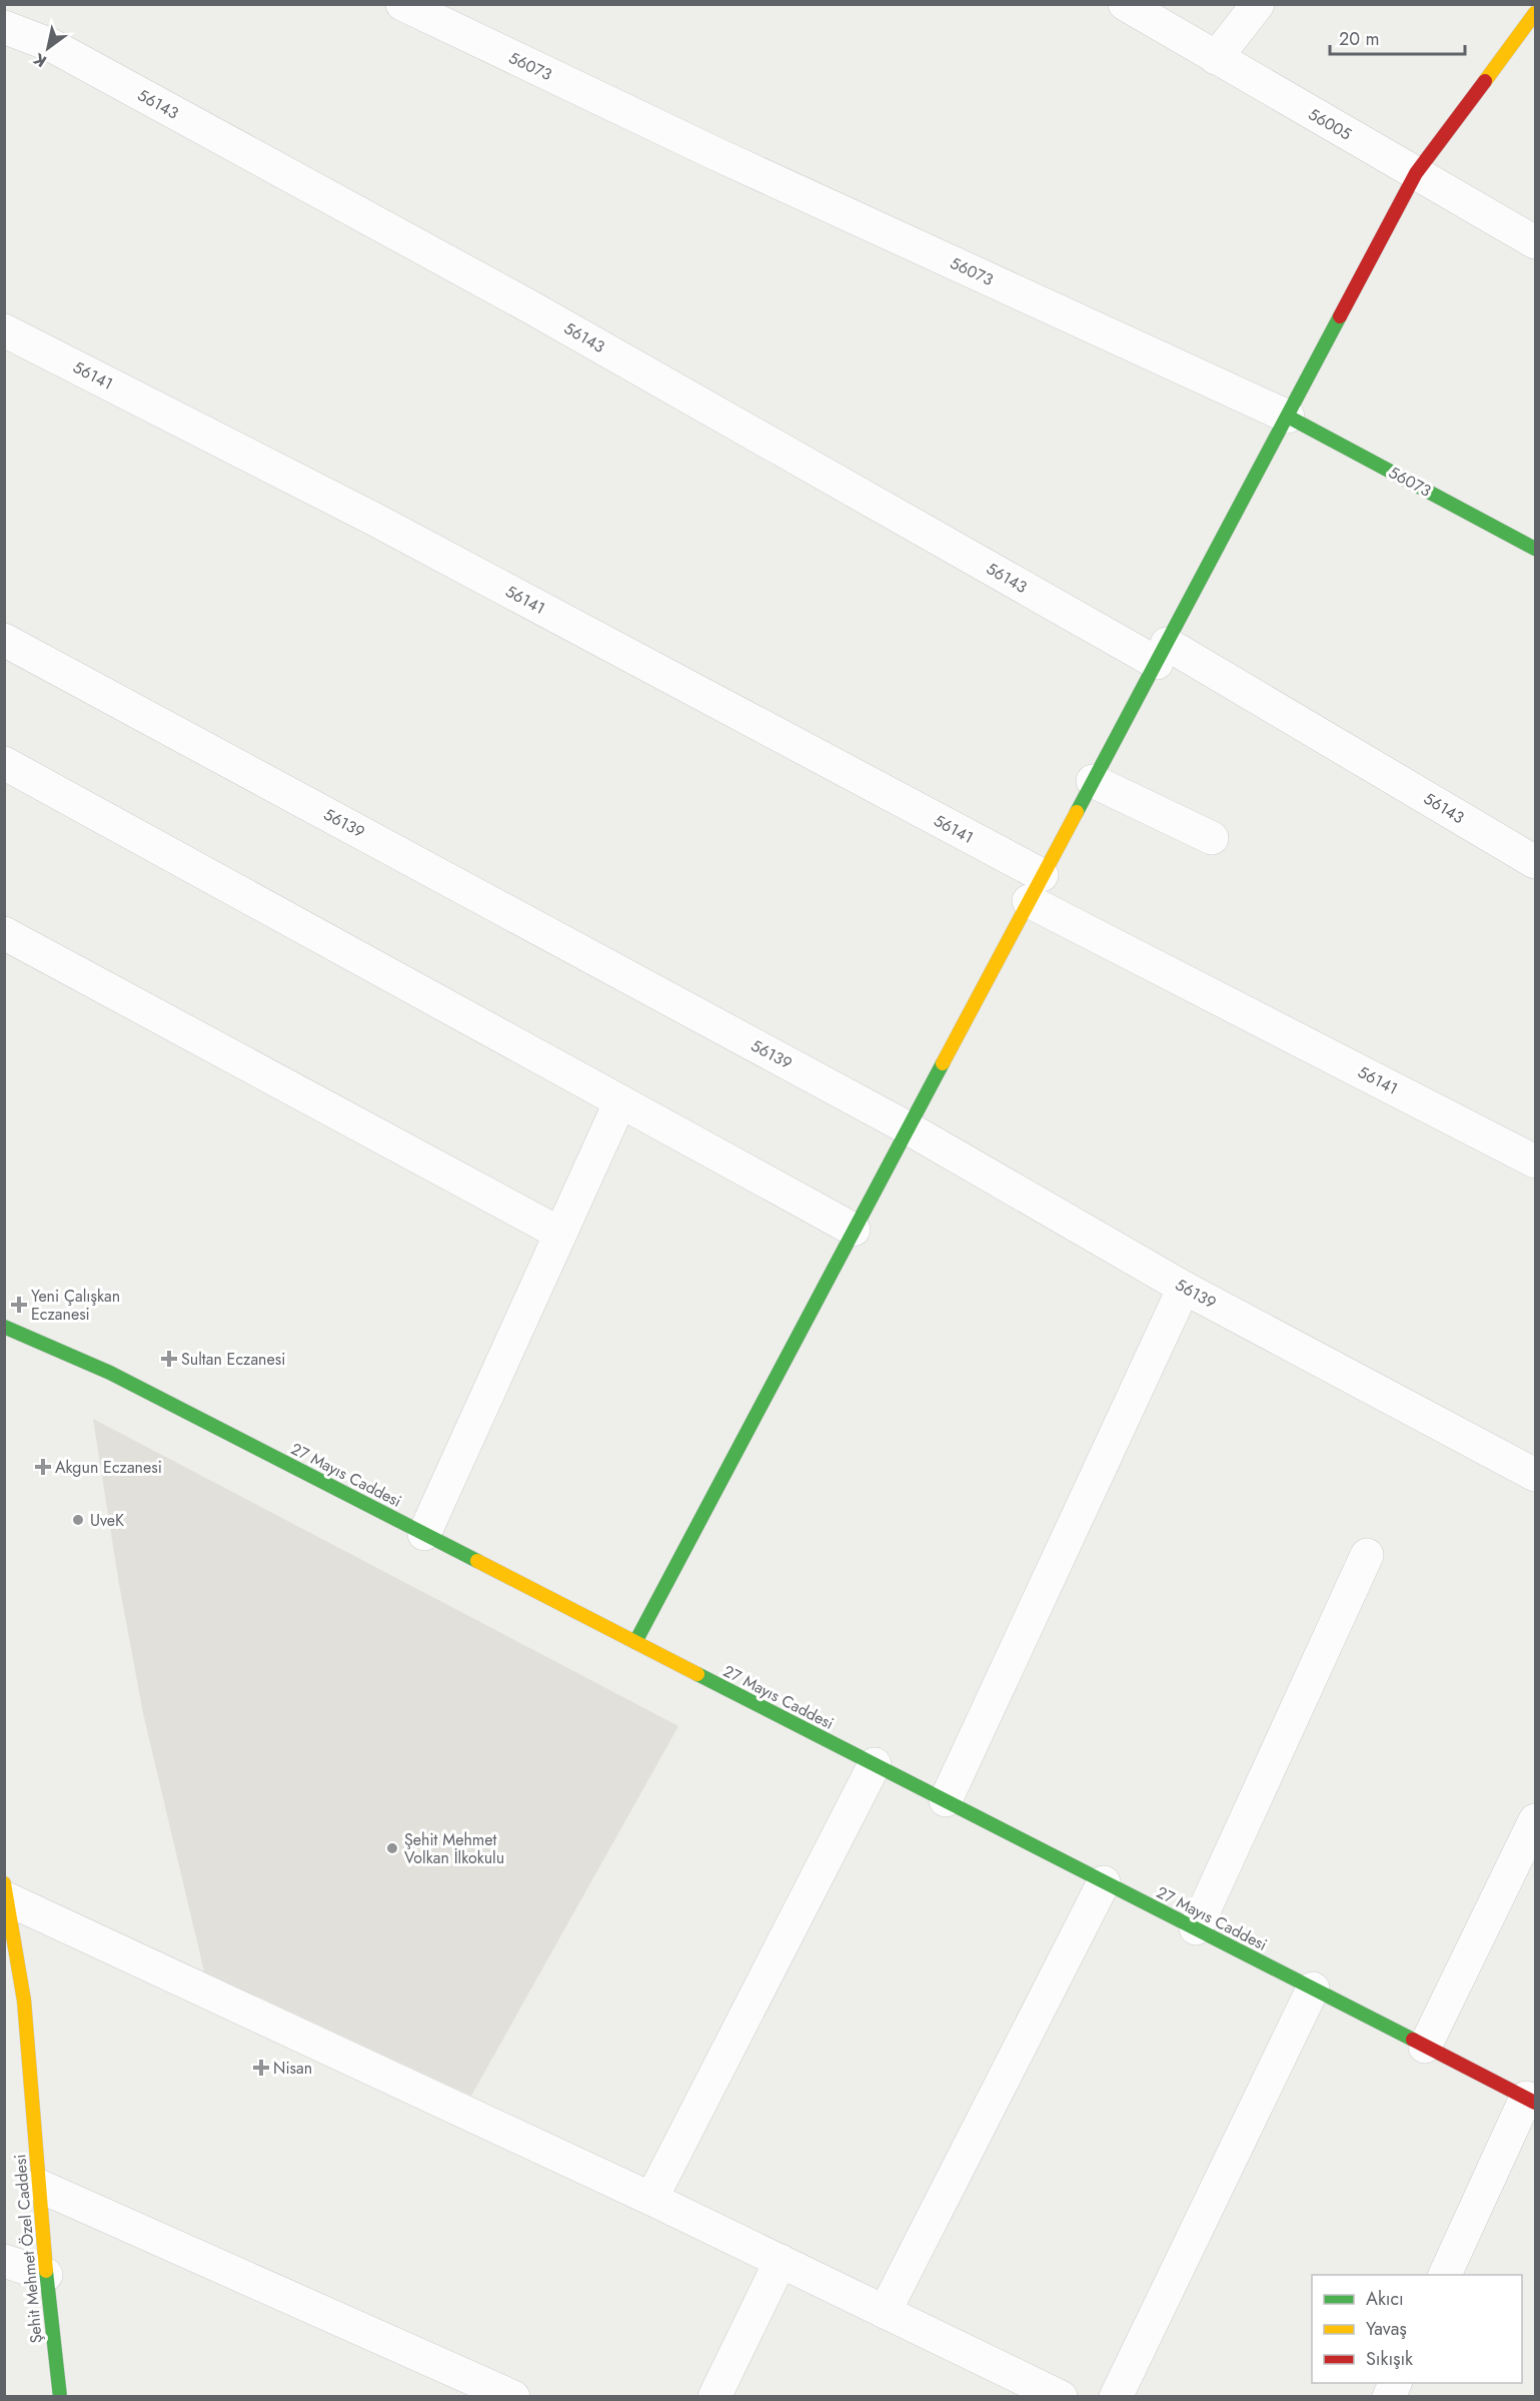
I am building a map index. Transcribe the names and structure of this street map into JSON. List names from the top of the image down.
{
  "streets": {
    "street": [
      "56073",
      "56143",
      "56005",
      "56141",
      "56139",
      "27 Mayıs Caddesi",
      "Şehit Mehmet Özel Caddesi"
    ]
  },
  "places": {
    "health": [
      "Yeni Çalışkan Eczanesi",
      "Sultan Eczanesi",
      "Akgun Eczanesi",
      "Nisan"
    ],
    "other": ["UveK", "Şehit Mehmet Volkan İlkokulu"]
  },
  "legend": ["Akıcı", "Yavaş", "Sıkışık"],
  "scale_bar": "20 m",
  "north": "bottom left"
}
